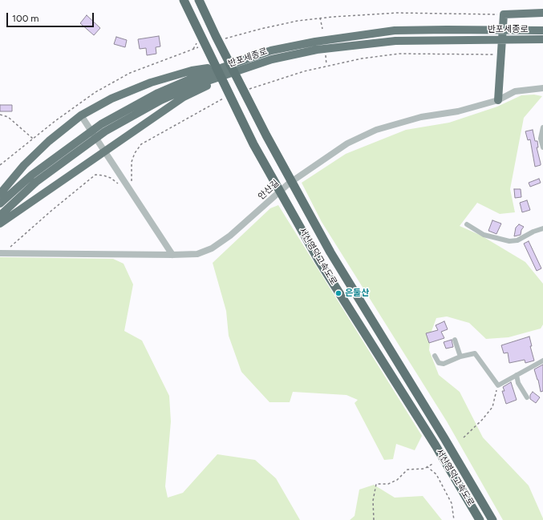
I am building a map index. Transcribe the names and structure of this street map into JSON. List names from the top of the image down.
{
  "streets": {
    "highway": ["반포세종로", "서산영덕고속도로"],
    "street": ["안산길"]
  },
  "places": ["은둘산"],
  "scale_bar": "100 m"
}
